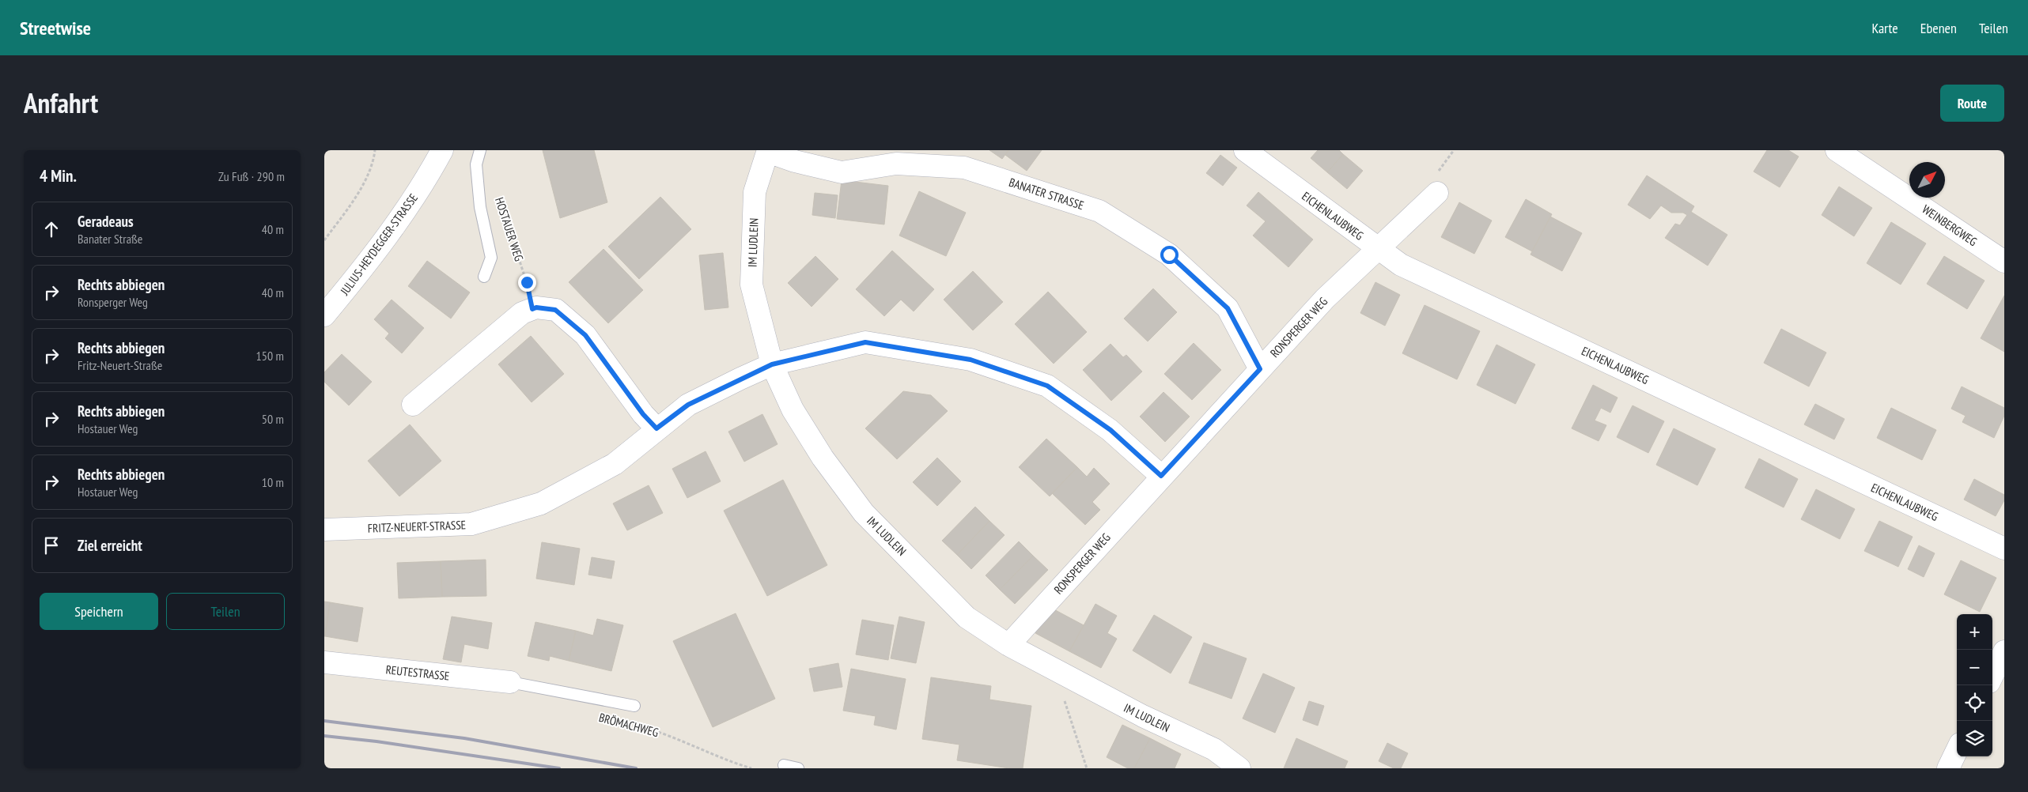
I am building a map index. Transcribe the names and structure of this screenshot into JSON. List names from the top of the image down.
{
  "streets": {
    "street": [
      "BANATER STRASSE",
      "EICHENLAUBWEG",
      "WEINBERGWEG",
      "IM LUDLEIN",
      "JULIUS-HEYDEGGER-STRASSE",
      "RONSPERGER WEG",
      "FRITZ-NEUERT-STRASSE",
      "REUTESTRASSE"
    ],
    "lane": ["HOSTAUER WEG"],
    "path": ["BRÖMACHWEG"]
  },
  "crossings": [
    ["BANATER STRASSE", "IM LUDLEIN"],
    ["BANATER STRASSE", "RONSPERGER WEG"],
    ["EICHENLAUBWEG", "RONSPERGER WEG"],
    ["IM LUDLEIN", "RONSPERGER WEG"],
    ["IM LUDLEIN", "FRITZ-NEUERT-STRASSE"],
    ["RONSPERGER WEG", "FRITZ-NEUERT-STRASSE"]
  ],
  "north": "top right",
  "page": {
    "header": "Streetwise",
    "nav": ["Karte", "Ebenen", "Teilen"],
    "title": "Anfahrt",
    "buttons": [
      "Route",
      ["Speichern", "Teilen"]
    ],
    "heading": ["4 Min.", "Zu Fuß · 290 m"],
    "list": [
      ["Geradeaus", "Banater Straße", "40 m"],
      ["Rechts abbiegen", "Ronsperger Weg", "40 m"],
      ["Rechts abbiegen", "Fritz-Neuert-Straße", "150 m"],
      ["Rechts abbiegen", "Hostauer Weg", "50 m"],
      ["Rechts abbiegen", "Hostauer Weg", "10 m"],
      "Ziel erreicht"
    ],
    "map_buttons": ["+", "−"]
  }
}
